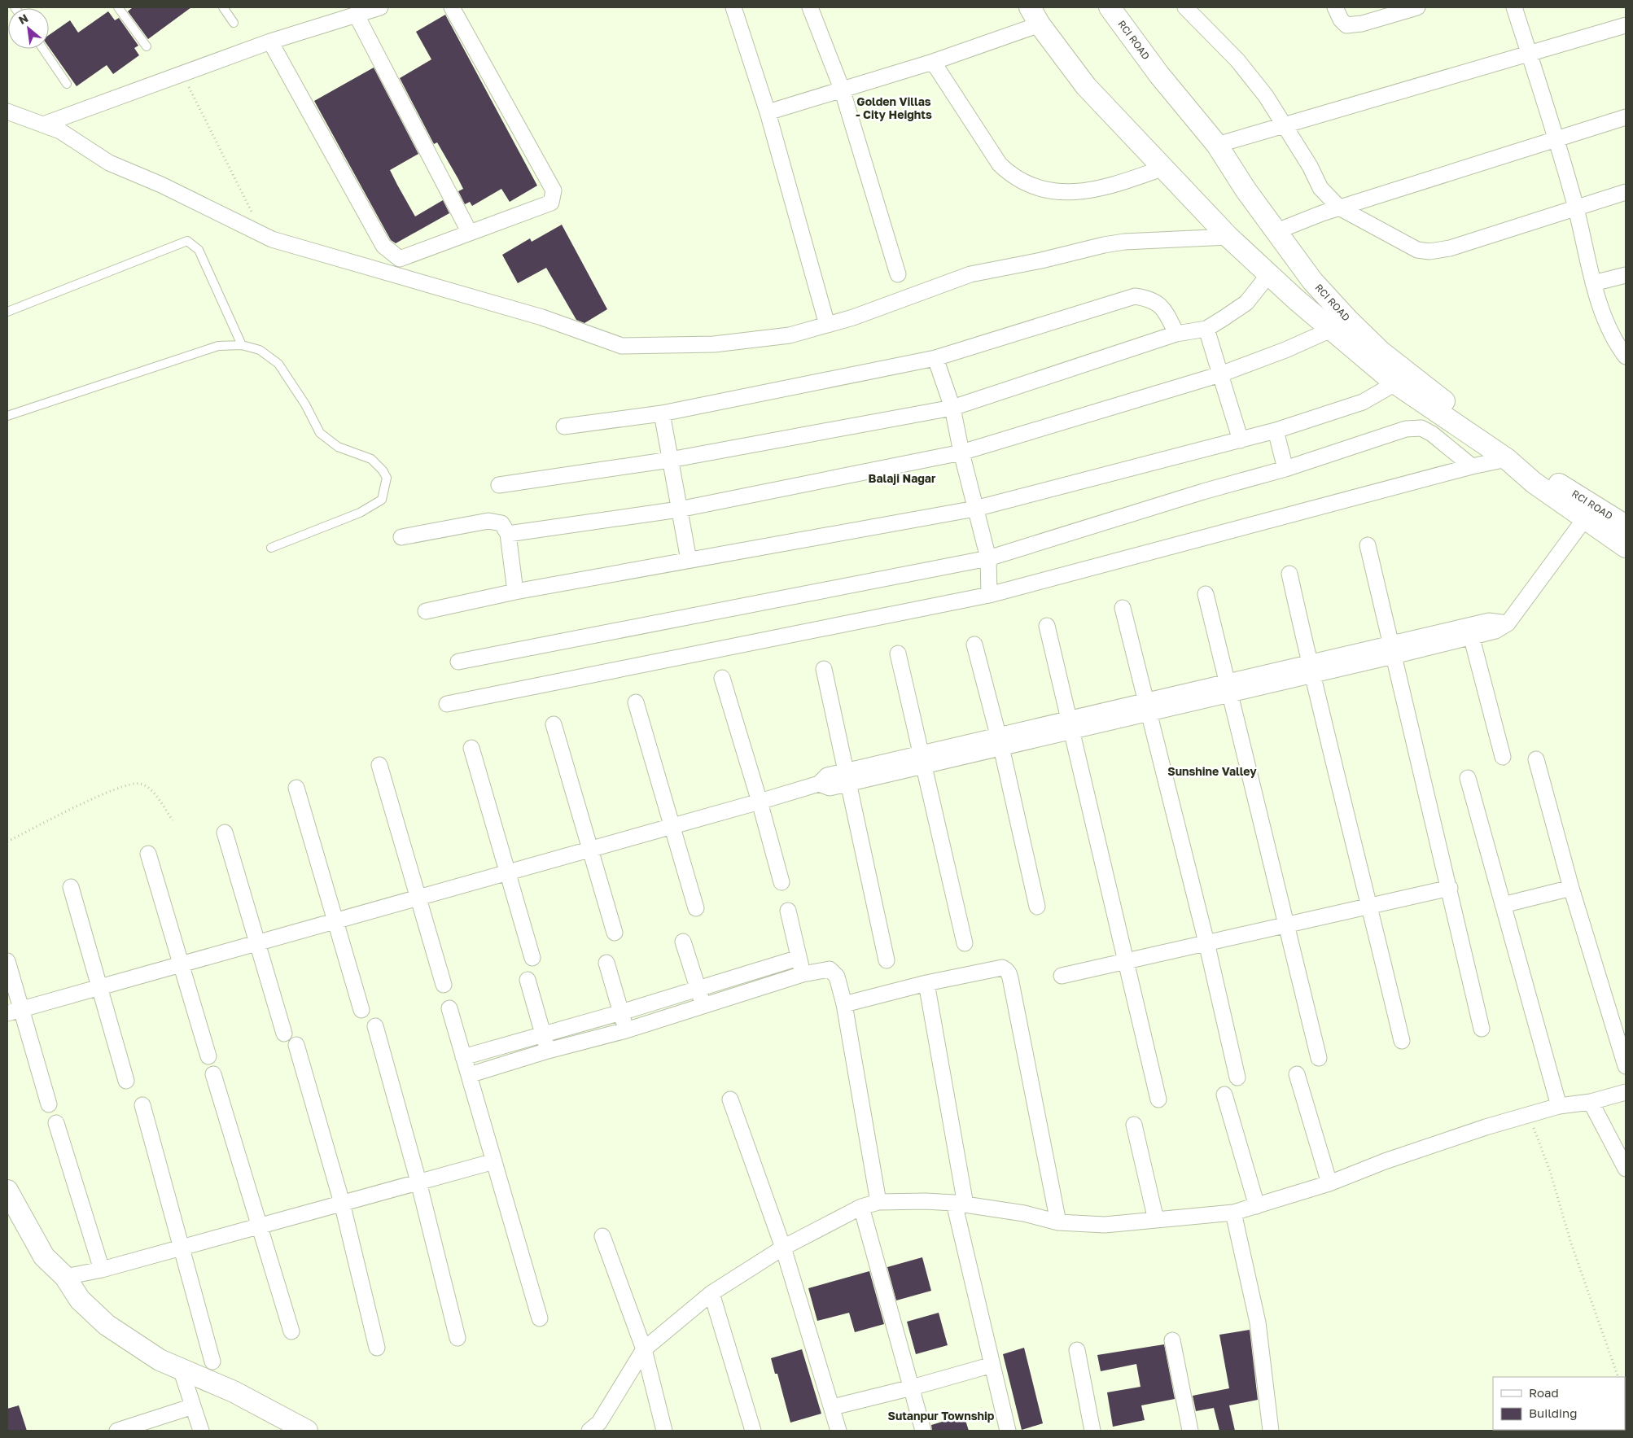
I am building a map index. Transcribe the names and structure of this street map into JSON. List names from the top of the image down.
{
  "streets": {
    "main road": ["RCI ROAD"]
  },
  "districts": [
    "Golden Villas - City Heights",
    "Balaji Nagar",
    "Sunshine Valley",
    "Sutanpur Township"
  ],
  "legend": ["Road", "Building"],
  "north": "top left"
}
